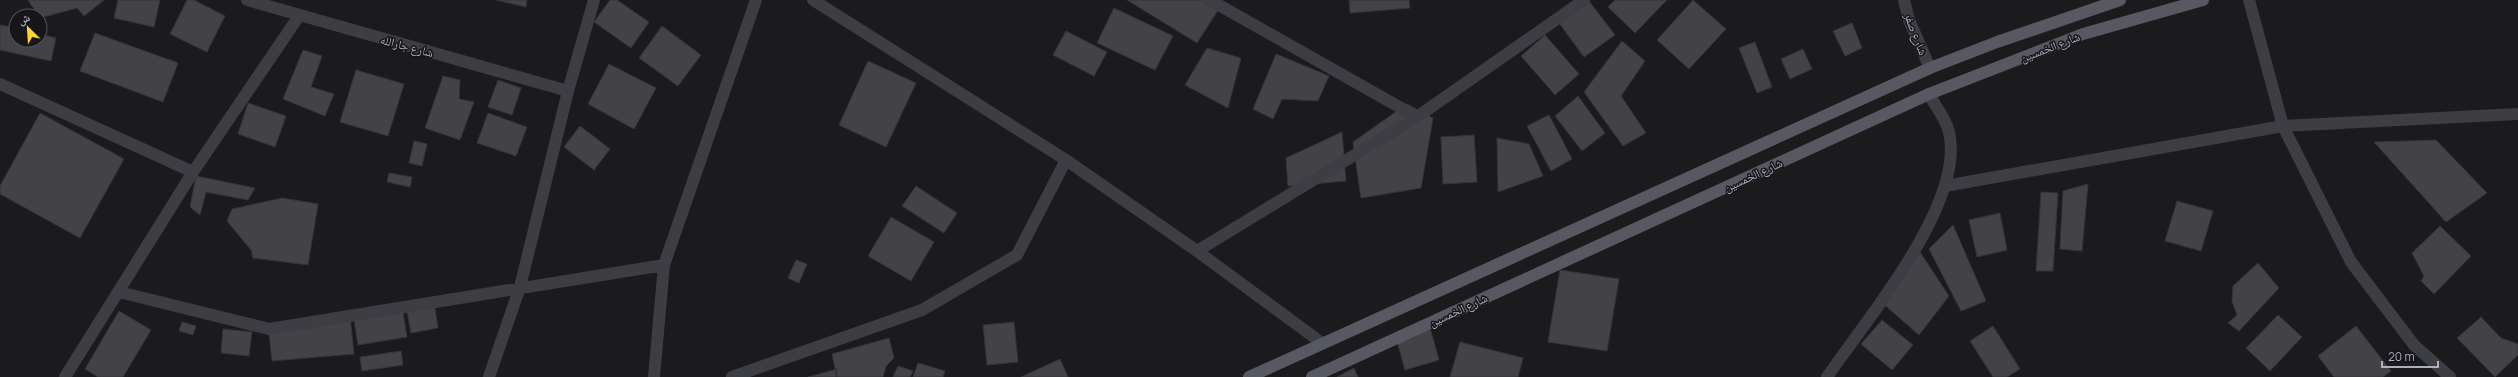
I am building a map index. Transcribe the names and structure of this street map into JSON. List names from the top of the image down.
{
  "streets": {
    "main road": ["شارع الخمسين"],
    "street": ["شارع صفر", "شارع جارالله"]
  },
  "crossings": [
    ["شارع صفر", "شارع الخمسين"]
  ],
  "scale_bar": "20 m",
  "north": "top left"
}
